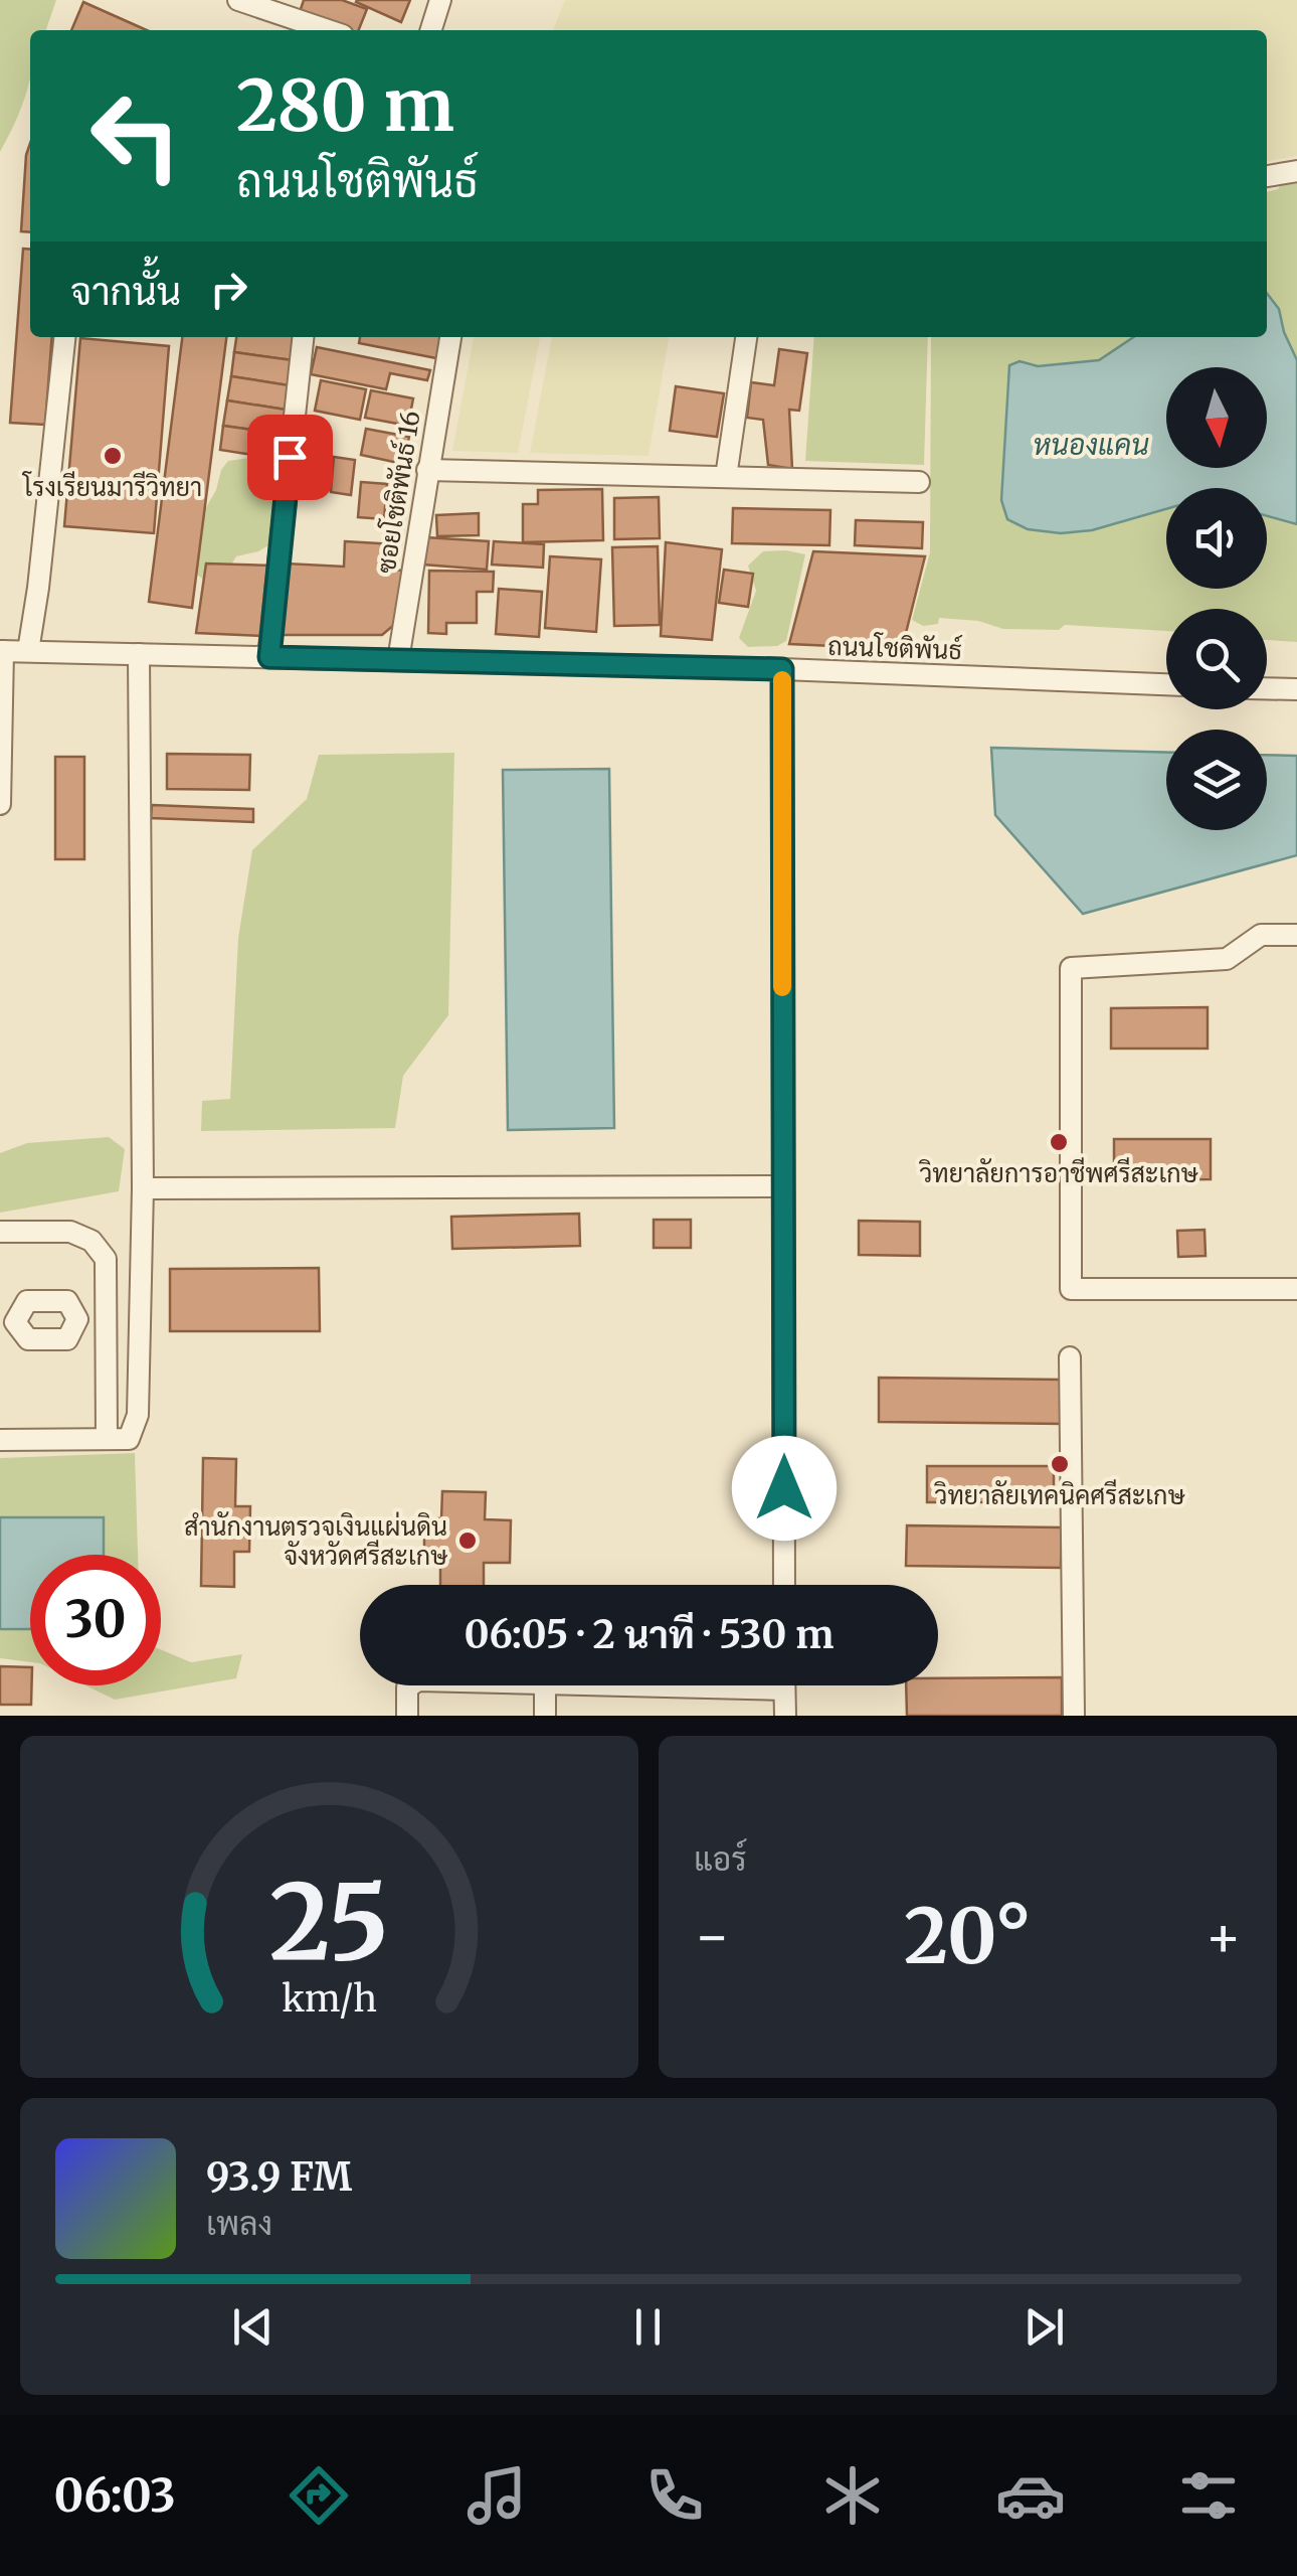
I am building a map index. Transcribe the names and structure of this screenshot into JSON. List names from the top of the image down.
{
  "streets": {
    "street": ["ซอยโชติพันธ์ 16", "ถนนโชติพันธ์"]
  },
  "crossings": [
    ["ซอยโชติพันธ์ 16", "ถนนโชติพันธ์"]
  ],
  "water": ["หนองแคน"],
  "places": [
    "โรงเรียนมารีวิทยา",
    "วิทยาลัยการอาชีพศรีสะเกษ",
    "วิทยาลัยเทคนิคศรีสะเกษ",
    "สำนักงานตรวจเงินแผ่นดิน จังหวัดศรีสะเกษ"
  ],
  "north": "bottom",
  "page": {
    "turn": ["280 m", "ถนนโชติพันธ์"],
    "then": "จากนั้น",
    "limit": "30",
    "trip": "06:05 · 2 นาที · 530 m",
    "tile": "แอร์",
    "heat": ["−", "20°", "+"],
    "song": ["93.9 FM", "เพลง"],
    "tabs": "06:03",
    "gauge": ["25", "km/h"]
  }
}
